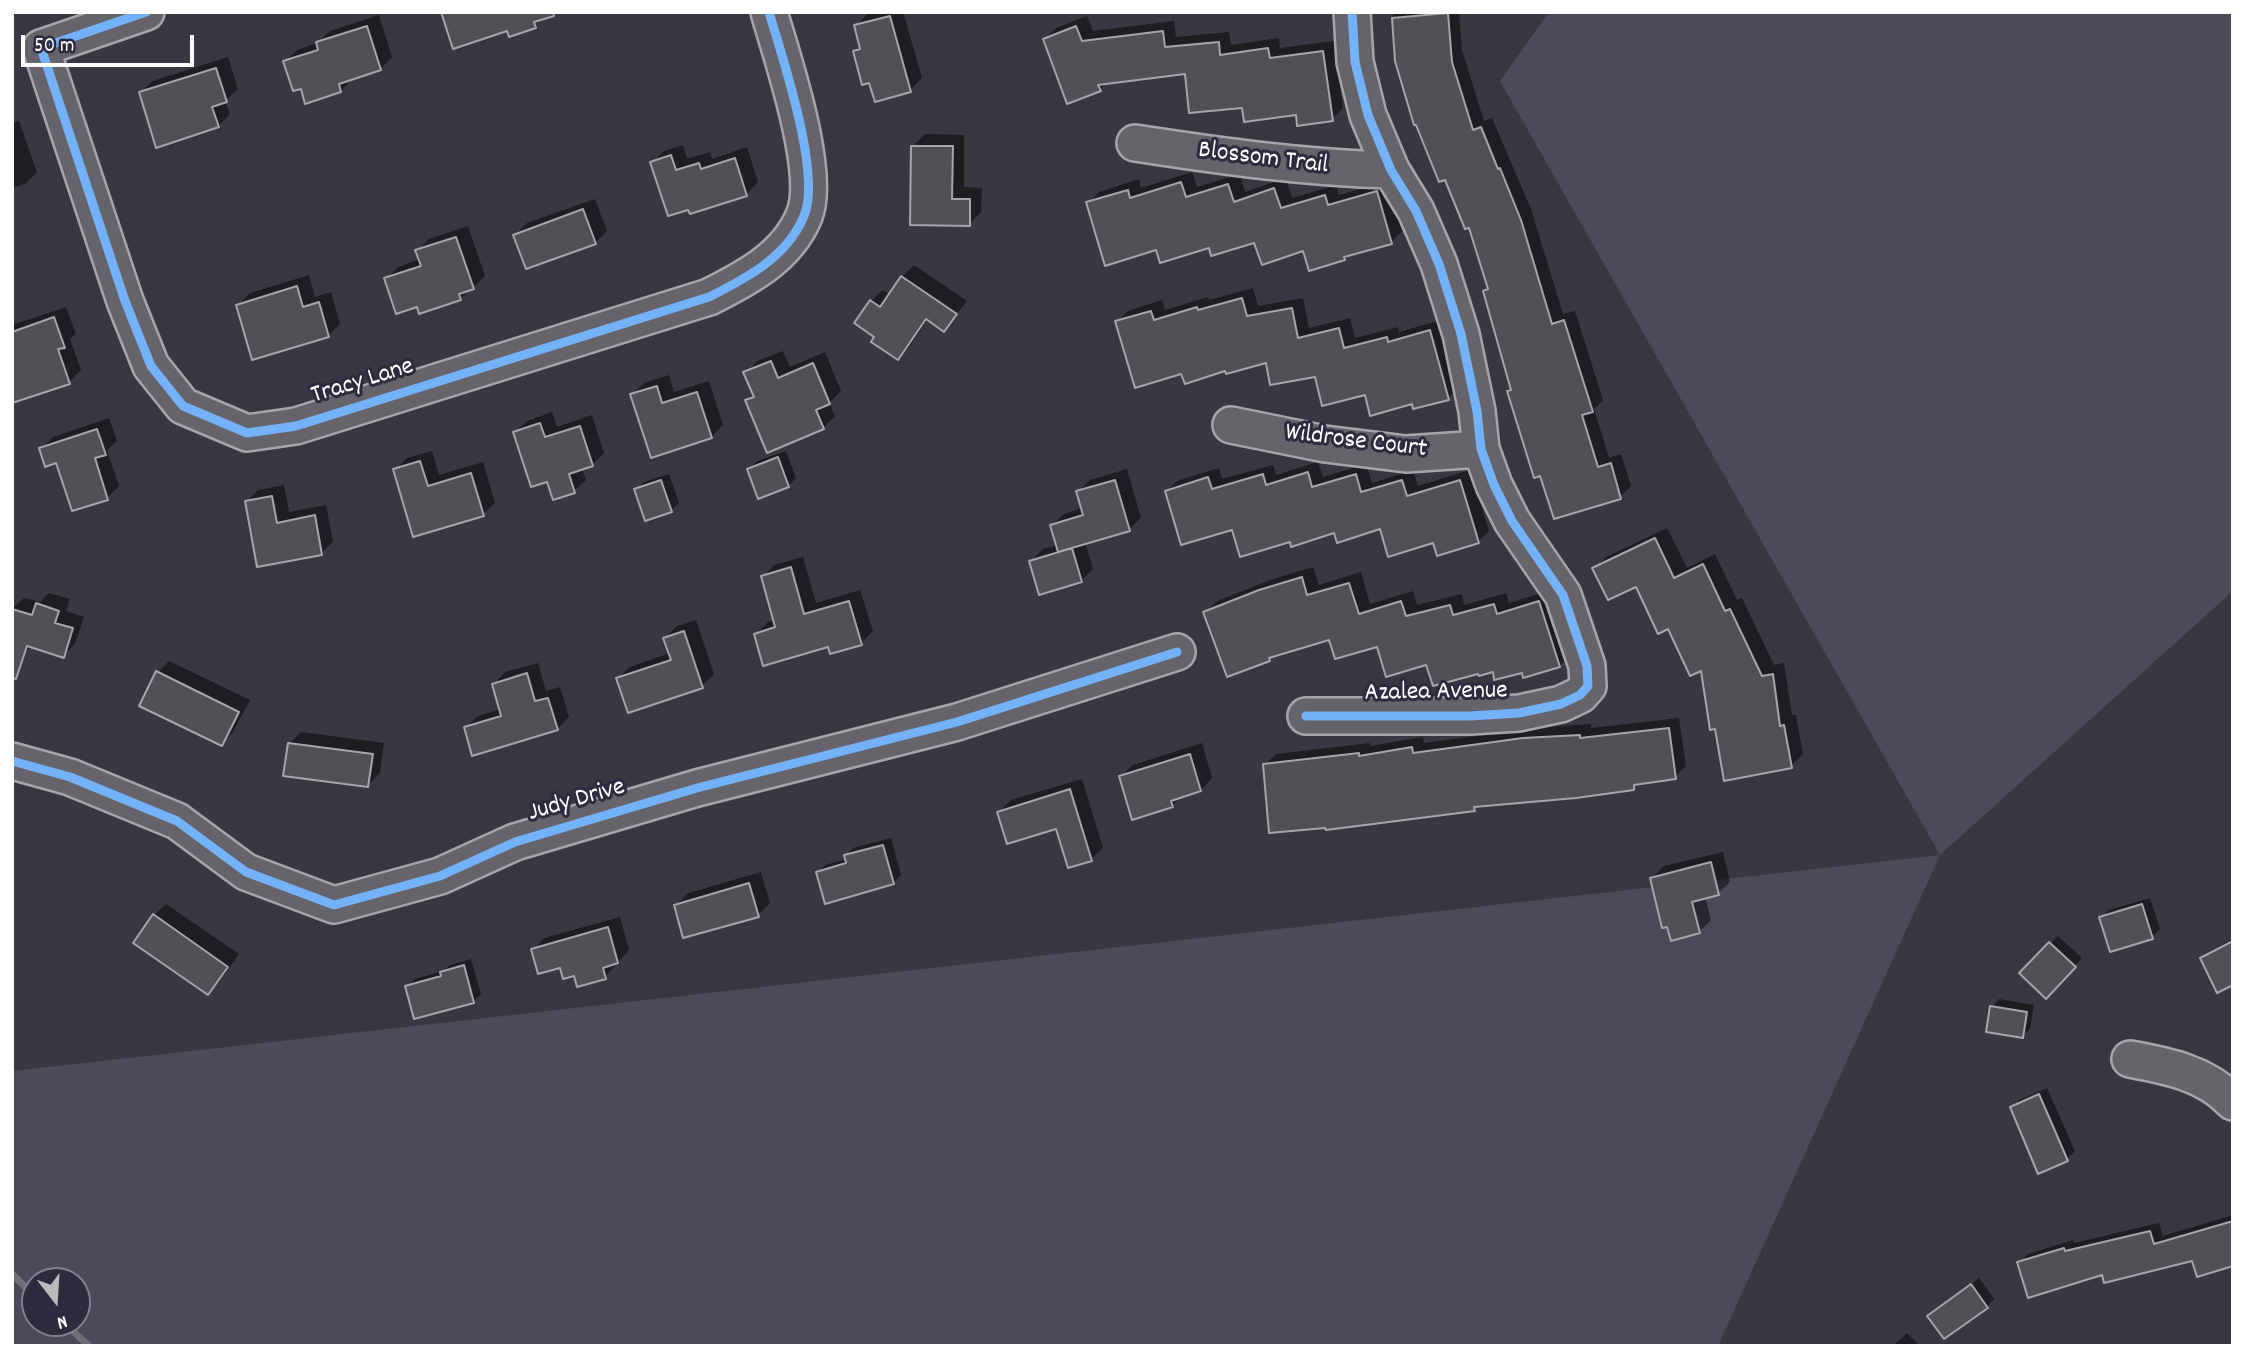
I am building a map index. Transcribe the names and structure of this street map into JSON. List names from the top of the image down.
{
  "streets": {
    "street": [
      "Blossom Trail",
      "Tracy Lane",
      "Wildrose Court",
      "Azalea Avenue",
      "Judy Drive"
    ]
  },
  "crossings": [
    ["Wildrose Court", "Azalea Avenue"]
  ],
  "scale_bar": "50 m",
  "north": "bottom"
}
